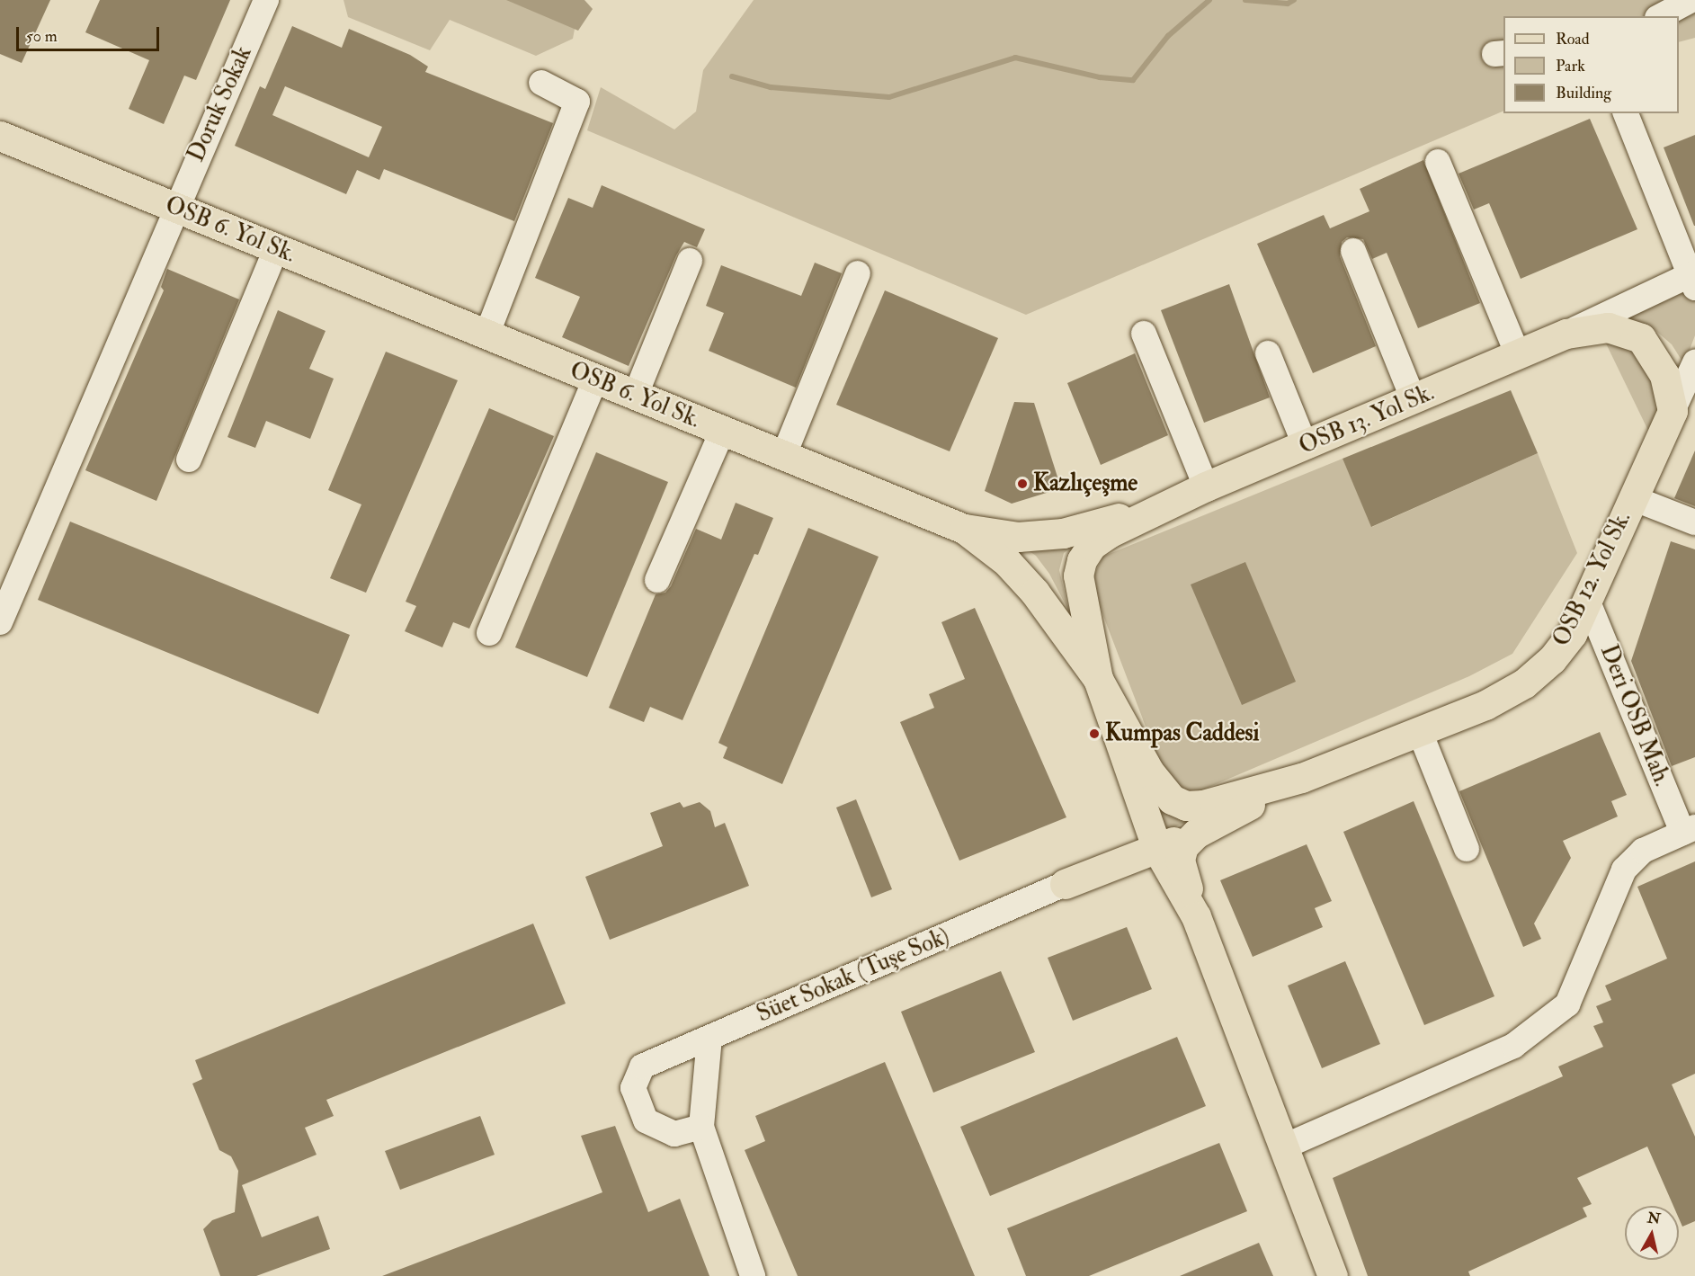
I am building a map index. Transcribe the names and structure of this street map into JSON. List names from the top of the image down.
{
  "streets": {
    "main road": ["OSB 6. Yol Sk.", "OSB 13. Yol Sk.", "OSB 12. Yol Sk."],
    "street": ["Doruk Sokak", "Deri OSB Mah.", "Süet Sokak (Tuşe Sok)"]
  },
  "crossings": [
    ["Doruk Sokak", "OSB 6. Yol Sk."],
    ["OSB 13. Yol Sk.", "OSB 12. Yol Sk."],
    ["OSB 12. Yol Sk.", "Deri OSB Mah."]
  ],
  "places": ["Kazlıçeşme", "Kumpas Caddesi"],
  "legend": ["Road", "Park", "Building"],
  "scale_bar": "50 m",
  "north": "top"
}
